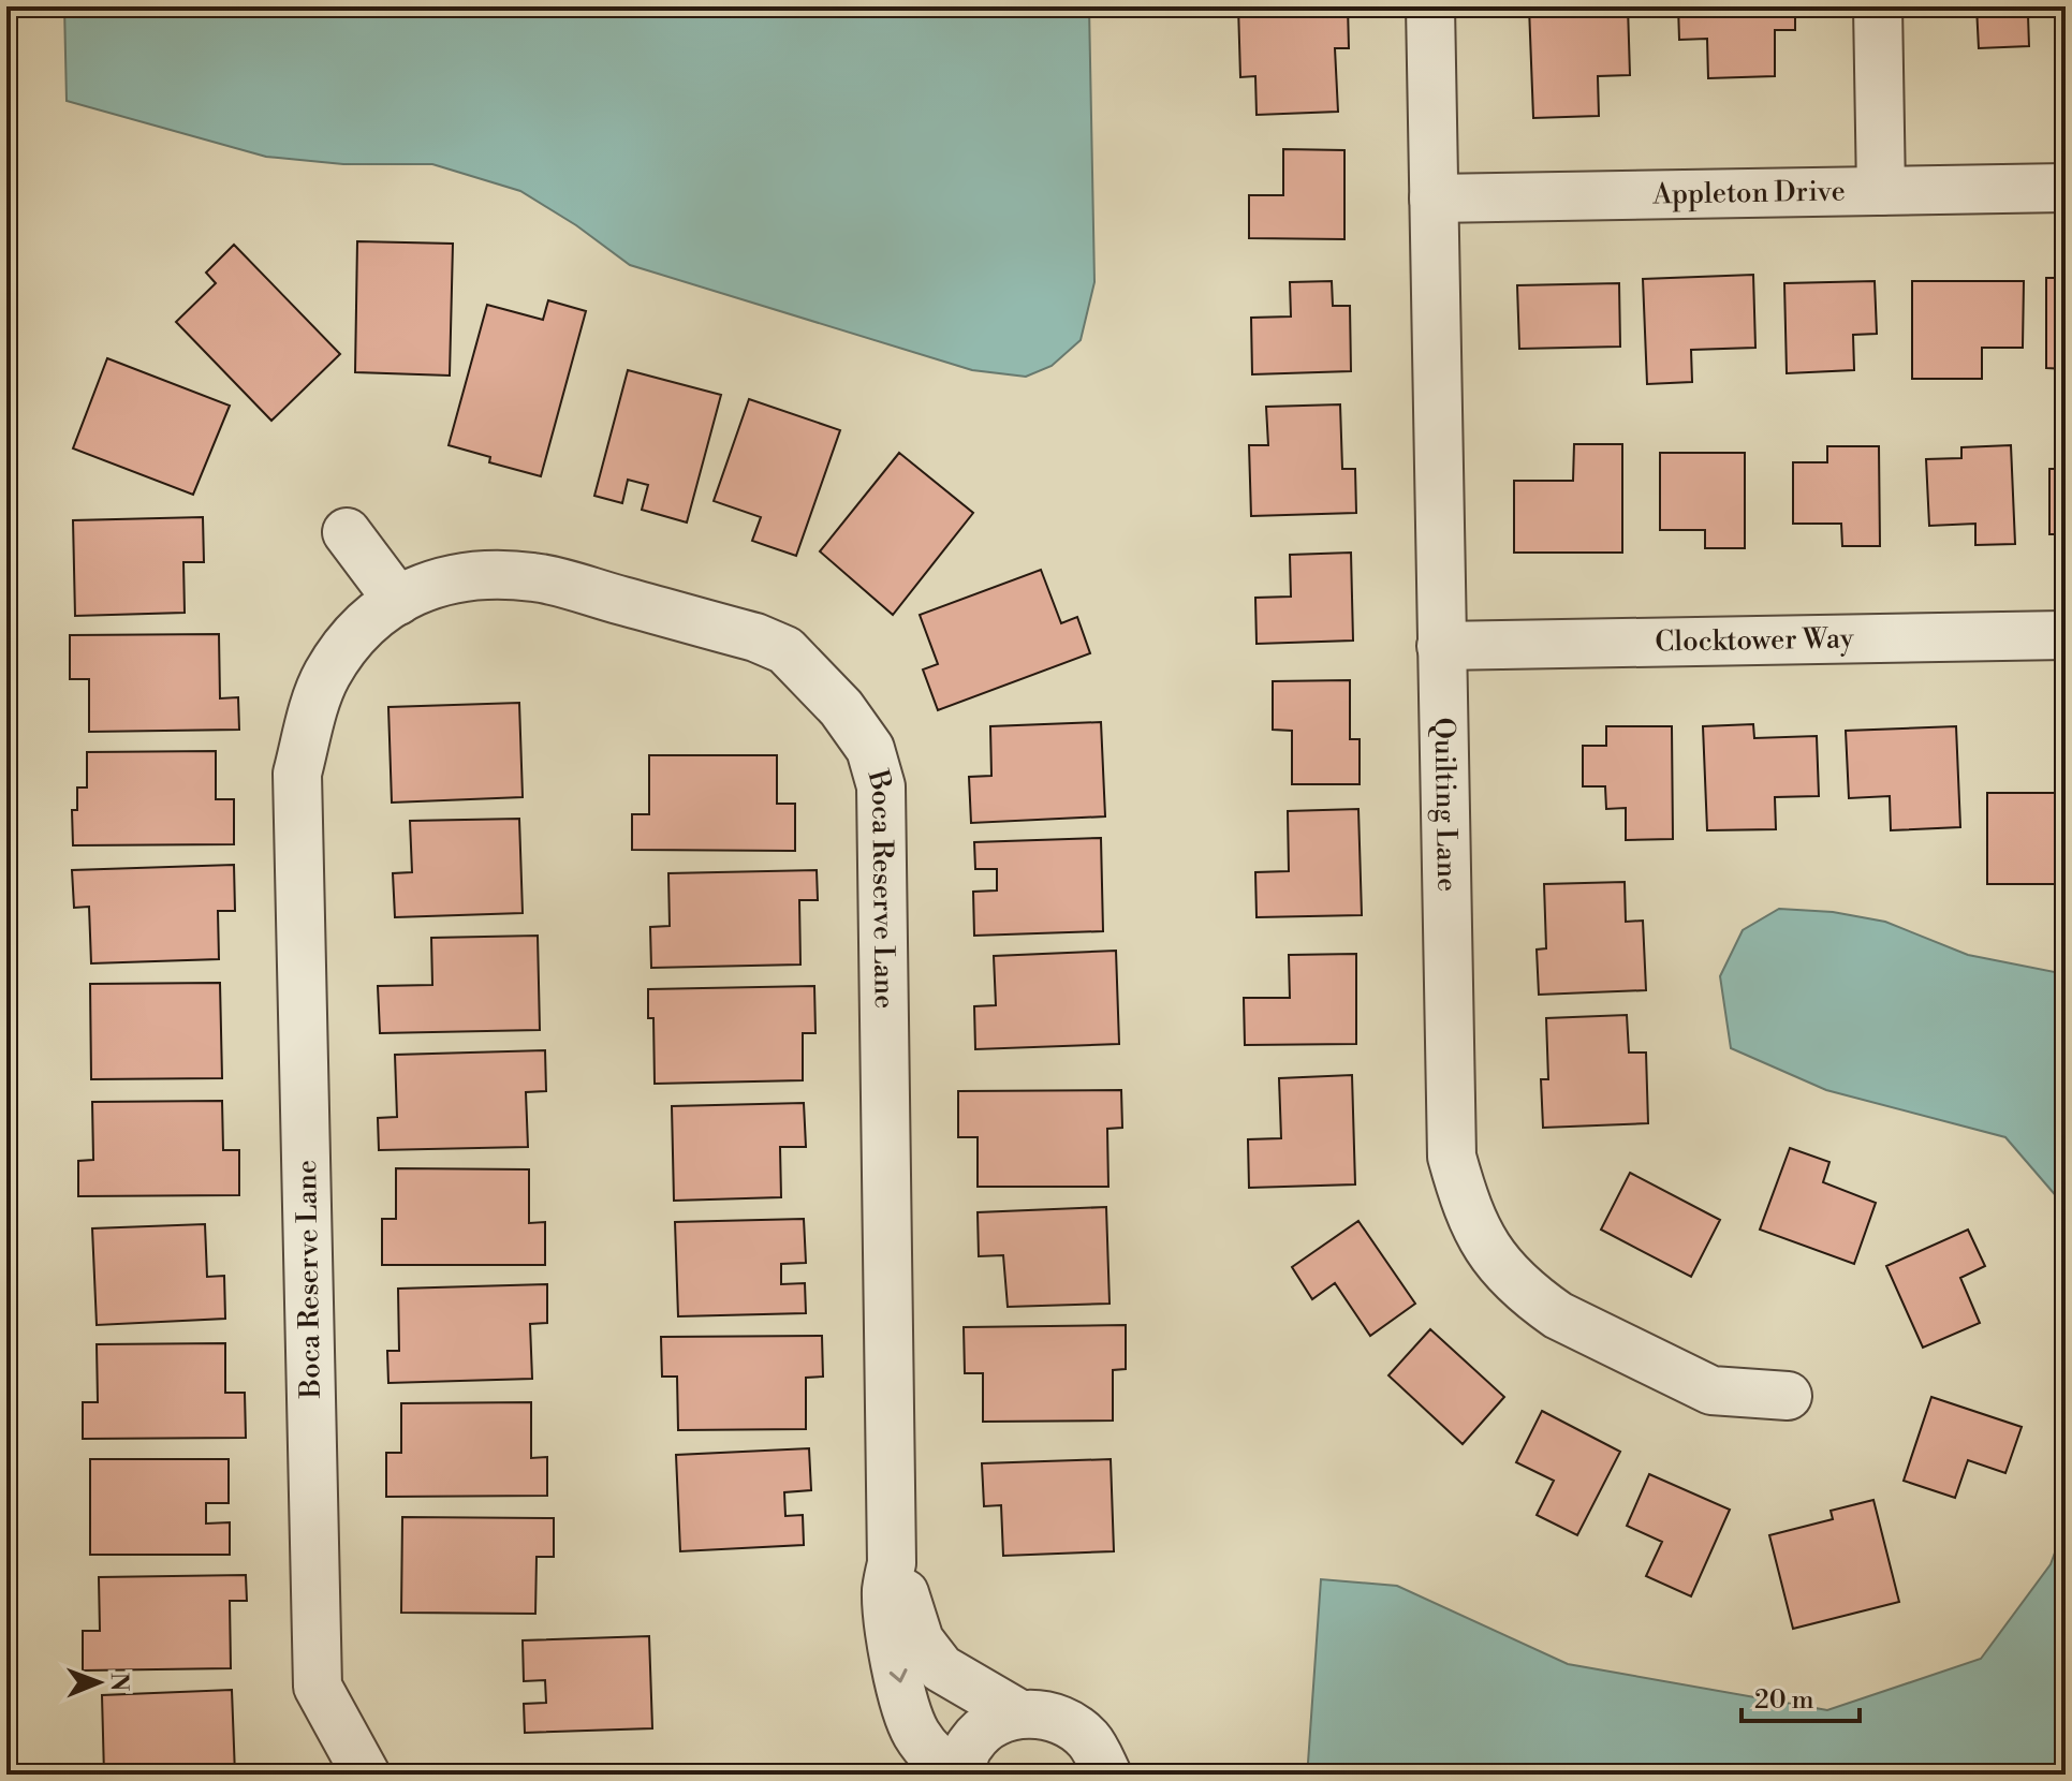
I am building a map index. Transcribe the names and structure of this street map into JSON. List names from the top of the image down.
{
  "streets": {
    "street": [
      "Appleton Drive",
      "Clocktower Way",
      "Quilting Lane",
      "Boca Reserve Lane"
    ]
  },
  "crossings": [
    ["Appleton Drive", "Quilting Lane"],
    ["Clocktower Way", "Quilting Lane"]
  ],
  "scale_bar": "20 m",
  "north": "right"
}
